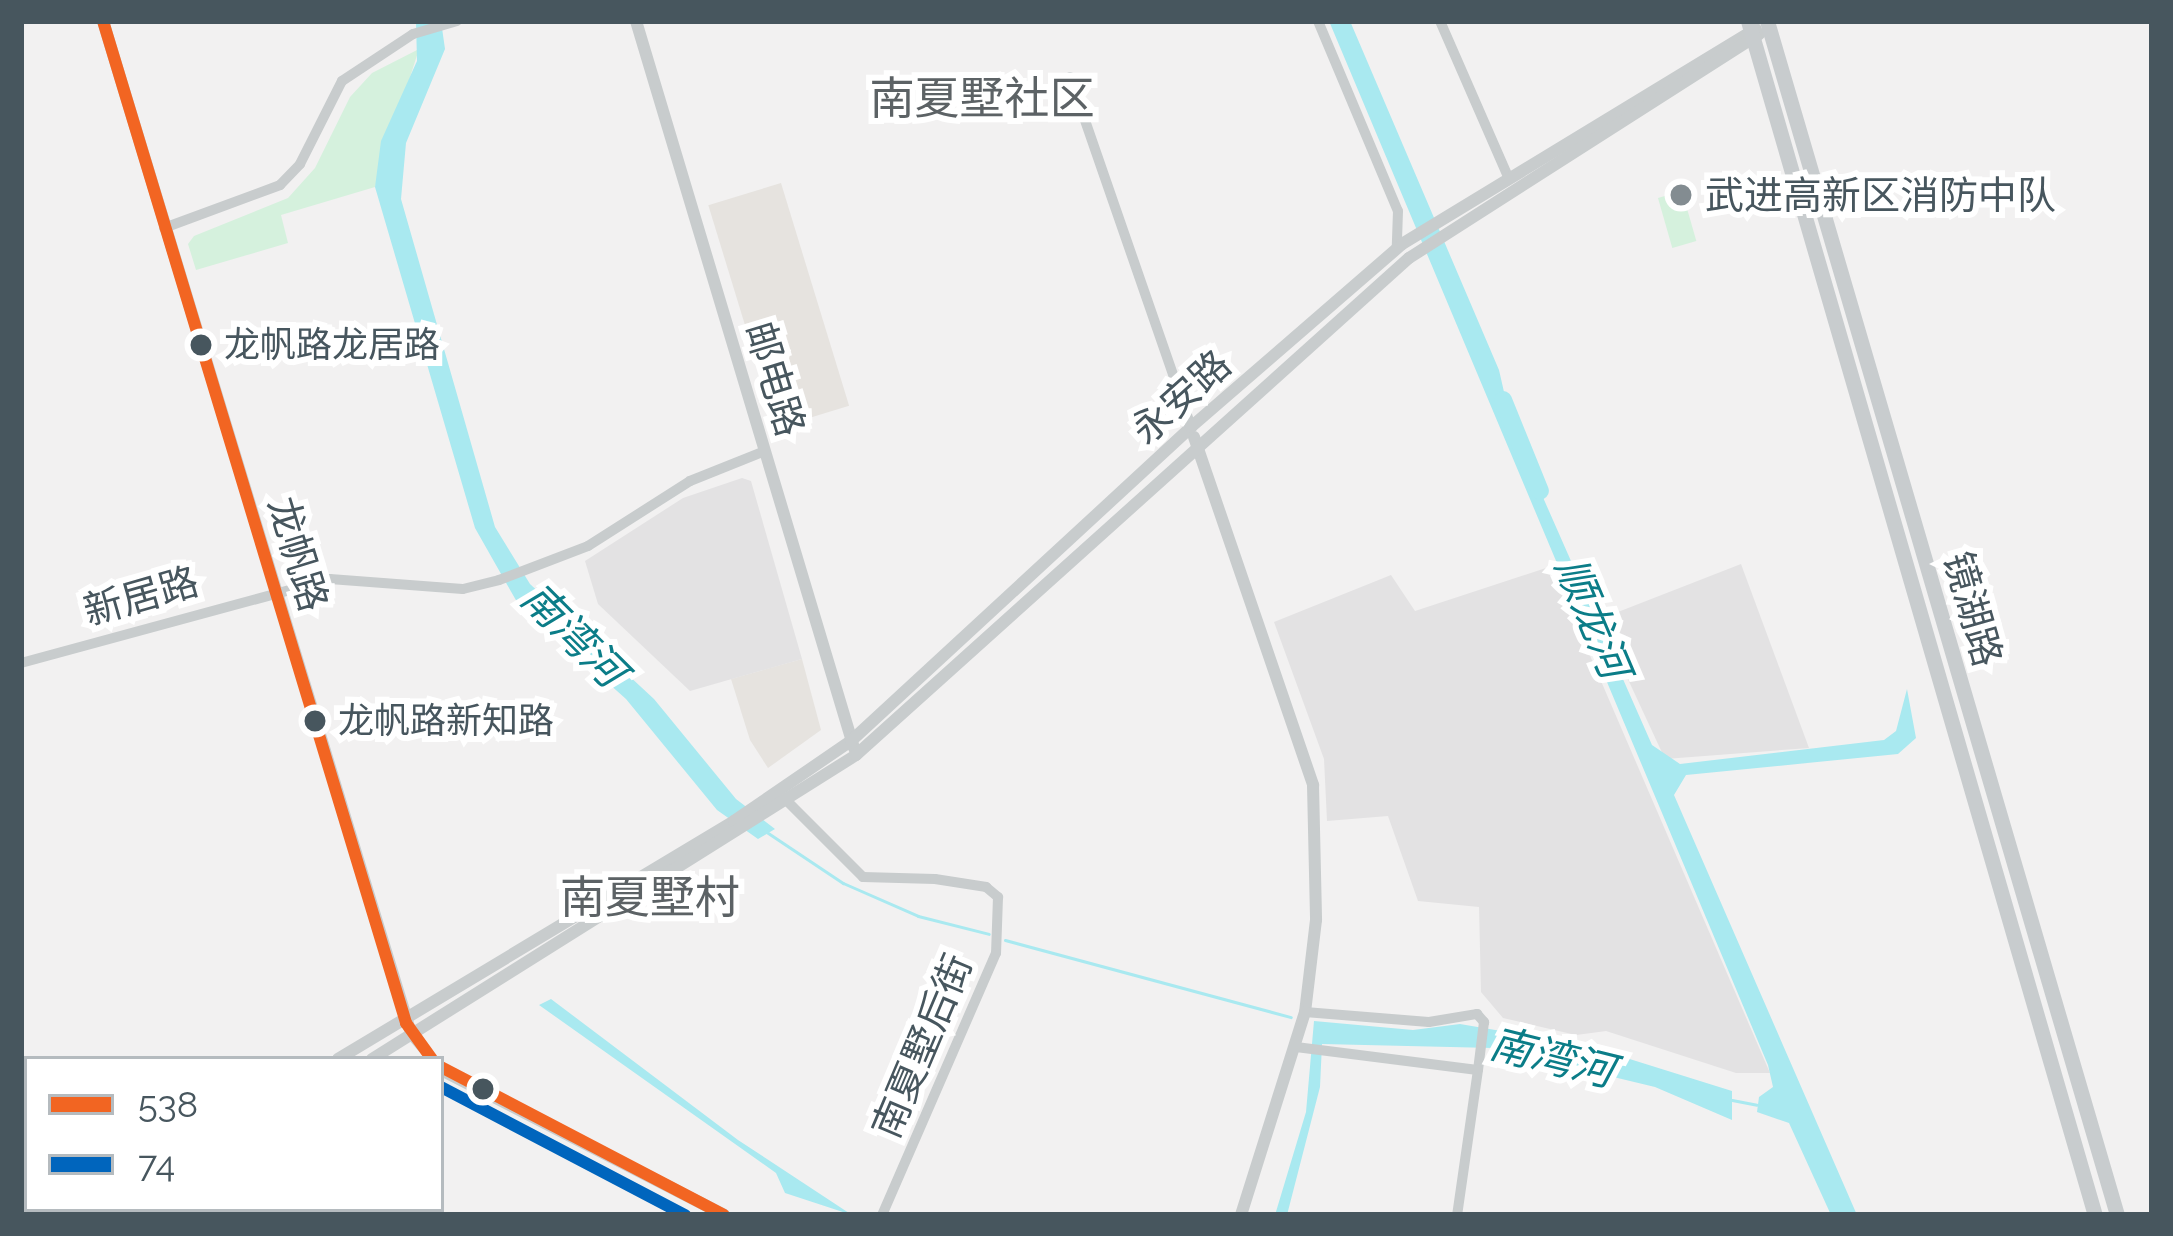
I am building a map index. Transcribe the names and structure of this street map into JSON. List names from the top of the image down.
{
  "streets": {
    "main road": ["镜湖路"],
    "street": [
      "邮电路",
      "永安路",
      "龙帆路",
      "新居路",
      "南夏墅后街"
    ]
  },
  "crossings": [
    ["邮电路", "永安路"],
    ["邮电路", "新居路"],
    ["永安路", "龙帆路"],
    ["永安路", "镜湖路"],
    ["永安路", "南夏墅后街"],
    ["龙帆路", "新居路"]
  ],
  "districts": ["南夏墅社区", "南夏墅村"],
  "water": ["顺龙河", "南湾河"],
  "places": ["武进高新区消防中队", "龙帆路龙居路", "龙帆路新知路"],
  "lines": ["transit line 538", "transit line 74"],
  "legend": ["538", "74"]
}
